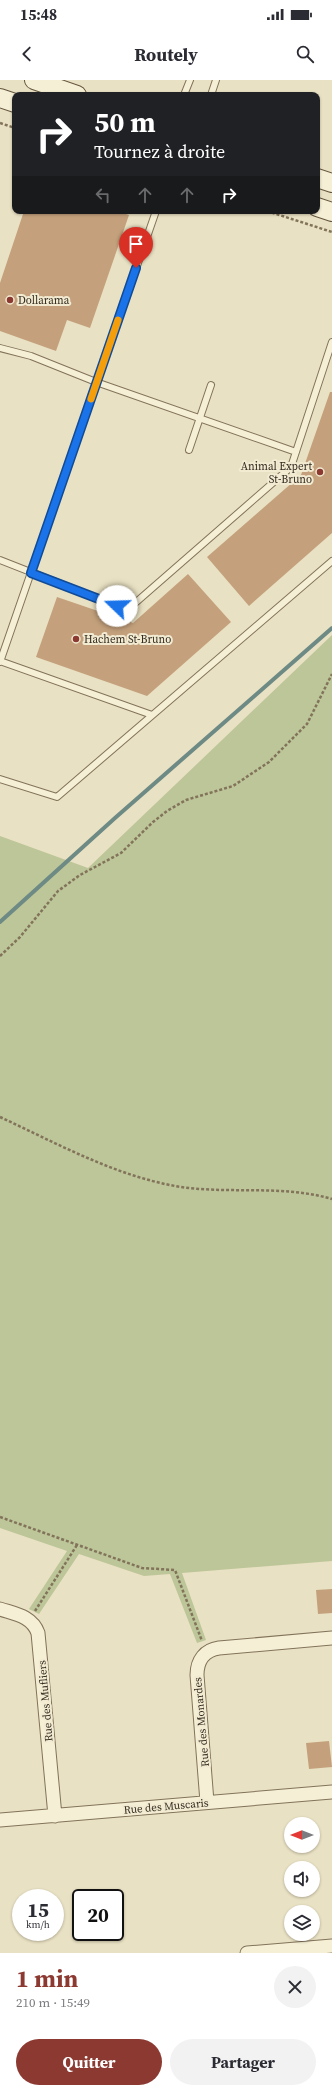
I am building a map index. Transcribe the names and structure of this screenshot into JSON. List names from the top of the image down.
{
  "streets": {
    "street": ["Rue des Mufliers", "Rue des Monardes", "Rue des Muscaris"]
  },
  "crossings": [
    ["Rue des Mufliers", "Rue des Muscaris"],
    ["Rue des Monardes", "Rue des Muscaris"]
  ],
  "places": ["Dollarama", "Animal Expert St-Bruno", "Hachem St-Bruno"],
  "north": "left",
  "page": {
    "status": "15:48",
    "header": "Routely",
    "turn": ["50 m", "Tournez à droite"],
    "speed": "15 km/h",
    "limit": "20",
    "heading": ["1 min", "210 m · 15:49"],
    "buttons": ["Quitter", "Partager"]
  }
}
